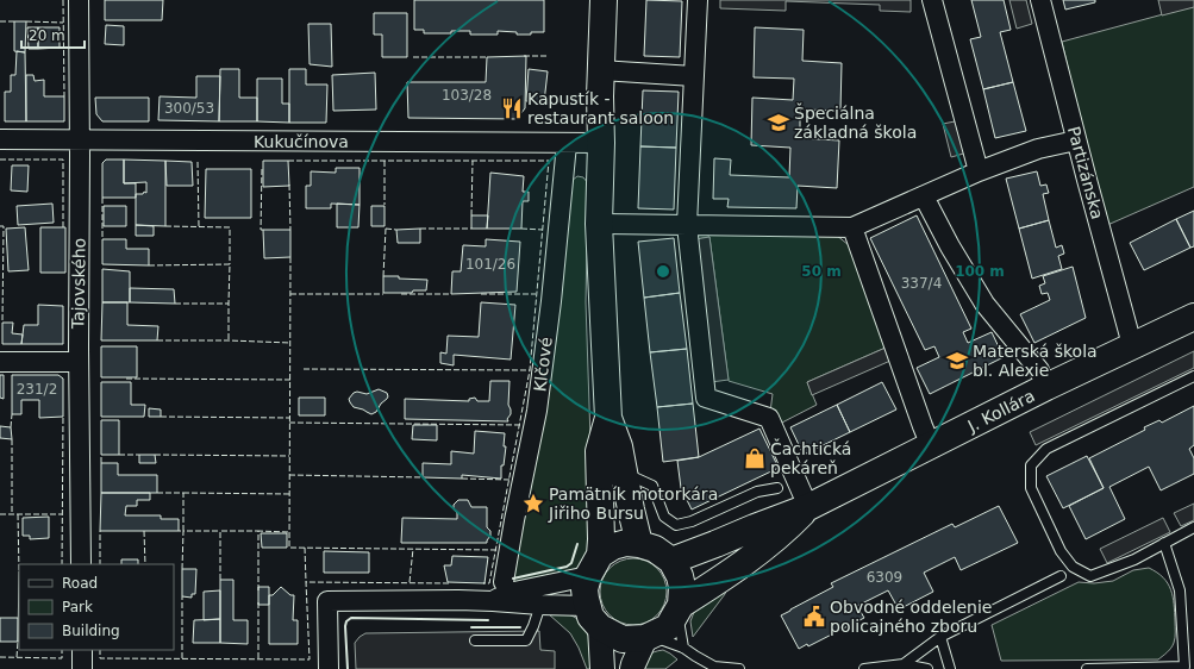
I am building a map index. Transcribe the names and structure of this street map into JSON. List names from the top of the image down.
{
  "streets": {
    "main road": ["J. Kollára"],
    "street": [
      "Kukučínova",
      "Partizánska",
      "Tajovského",
      "Klčové"
    ]
  },
  "crossings": [
    ["Kukučínova", "Tajovského"],
    ["Kukučínova", "Klčové"],
    ["Partizánska", "J. Kollára"]
  ],
  "places": {
    "restaurant": ["Kapustík - restaurant saloon"],
    "school or university": ["Špeciálna základná škola", "Materská škola bl. Alexie"],
    "shop": ["Čachtická pekáreň"],
    "place": ["Pamätník motorkára Jiřiho Bursu"],
    "public building": ["Obvodné oddelenie policajného zboru"]
  },
  "house_numbers": [
    "103/28",
    "300/53",
    "101/26",
    "337/4",
    "231/2",
    "6309"
  ],
  "legend": ["Road", "Park", "Building"],
  "scale_bar": "20 m",
  "rings": ["50 m", "100 m"]
}
